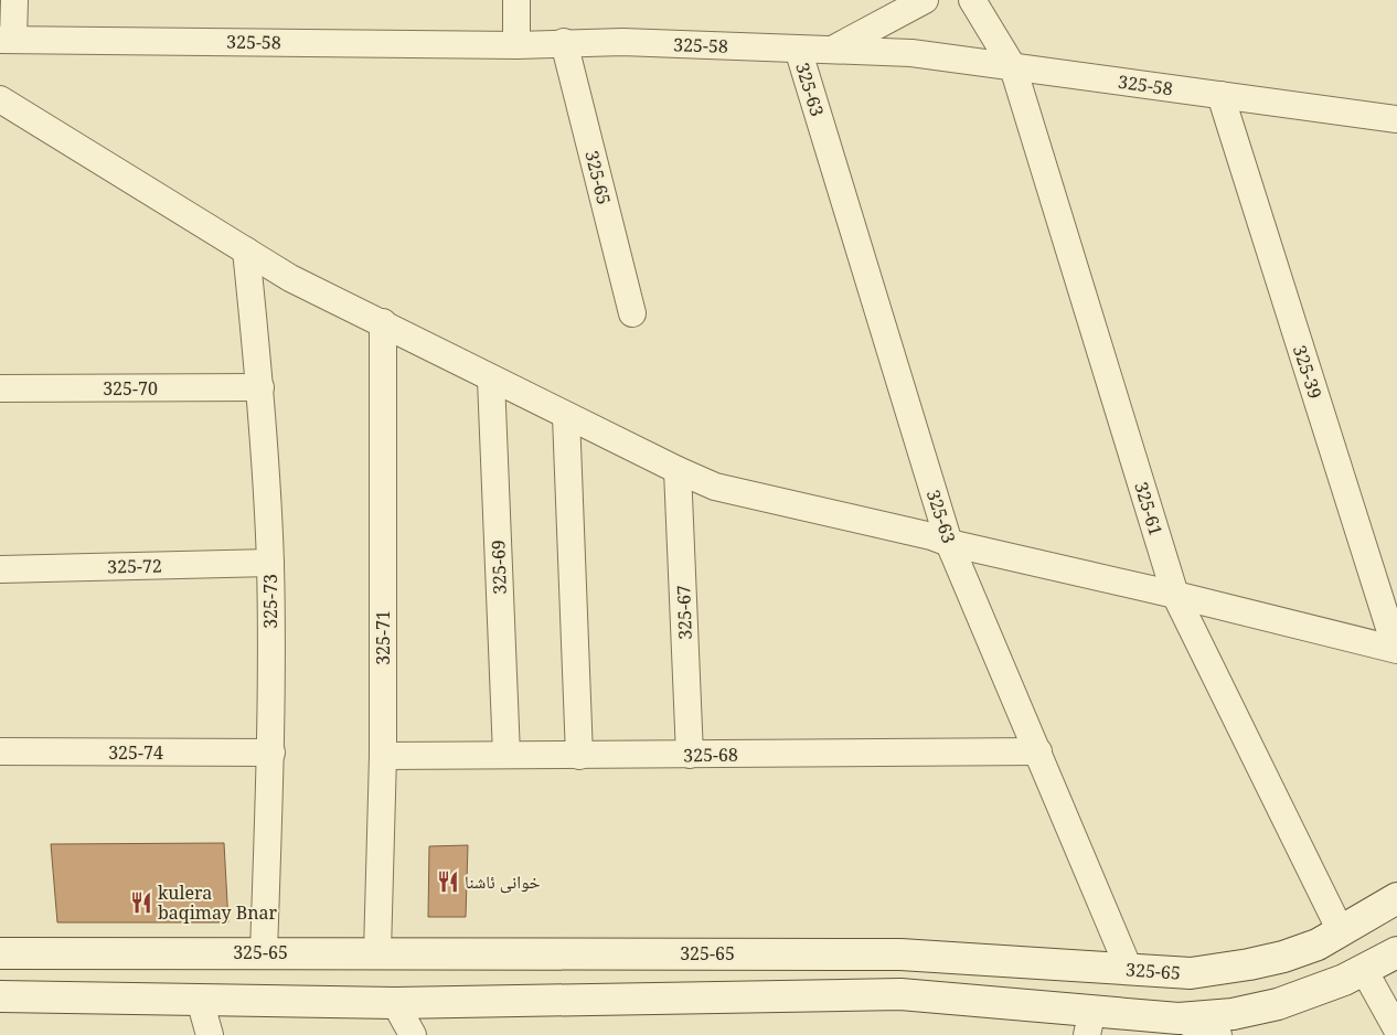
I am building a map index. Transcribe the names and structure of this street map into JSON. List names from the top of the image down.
{
  "streets": {
    "street": [
      "325-58",
      "325-63",
      "325-65",
      "325-39",
      "325-70",
      "325-61",
      "325-72",
      "325-69",
      "325-73",
      "325-67",
      "325-71",
      "325-74",
      "325-68"
    ]
  },
  "crossings": [
    ["325-58", "325-63"],
    ["325-58", "325-65"],
    ["325-58", "325-39"],
    ["325-58", "325-61"],
    ["325-63", "325-65"],
    ["325-63", "325-68"],
    ["325-65", "325-61"],
    ["325-65", "325-73"],
    ["325-65", "325-71"],
    ["325-70", "325-73"],
    ["325-72", "325-73"],
    ["325-69", "325-68"],
    ["325-73", "325-74"],
    ["325-67", "325-68"],
    ["325-71", "325-68"]
  ],
  "places": {
    "restaurant": ["خوانى ئاشنا", "kulera baqimay Bnar"]
  }
}
